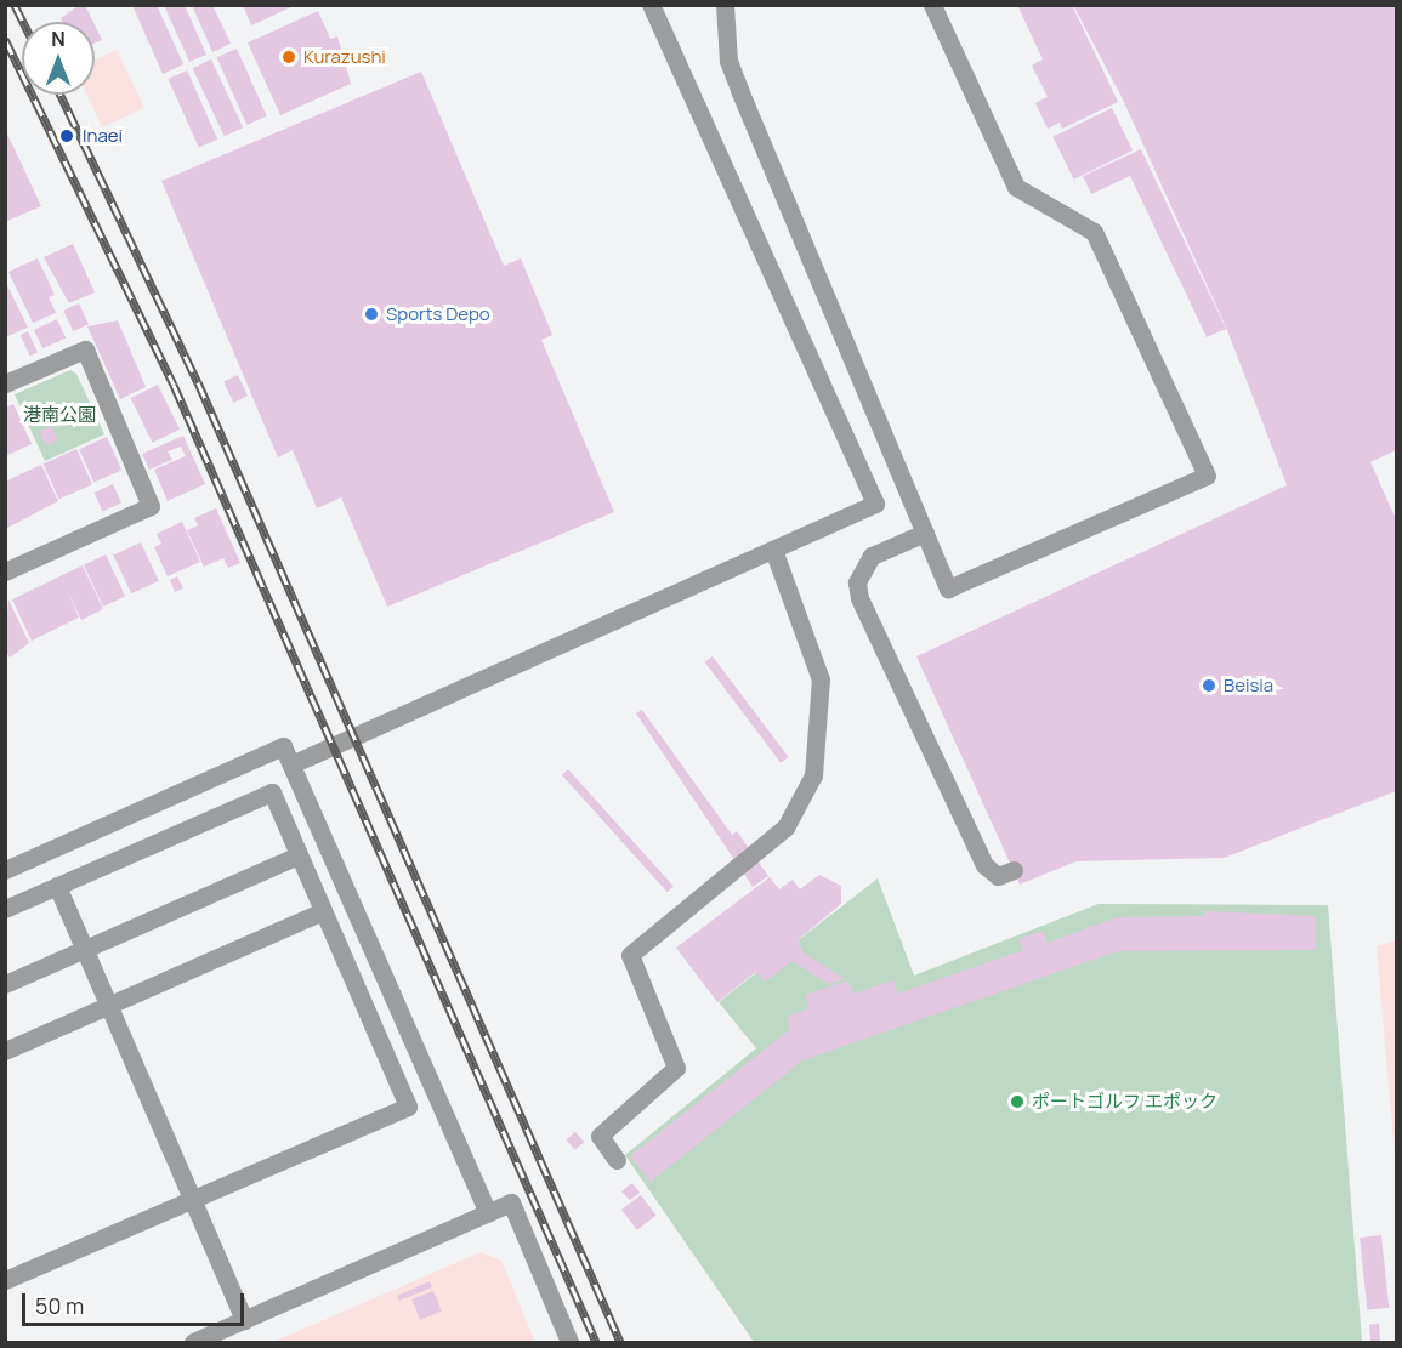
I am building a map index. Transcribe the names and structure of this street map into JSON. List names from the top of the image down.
{
  "parks": ["港南公園"],
  "places": [
    "Kurazushi",
    "Inaei",
    "Sports Depo",
    "Beisia",
    "ポートゴルフ エポック"
  ],
  "scale_bar": "50 m",
  "north": "top"
}
